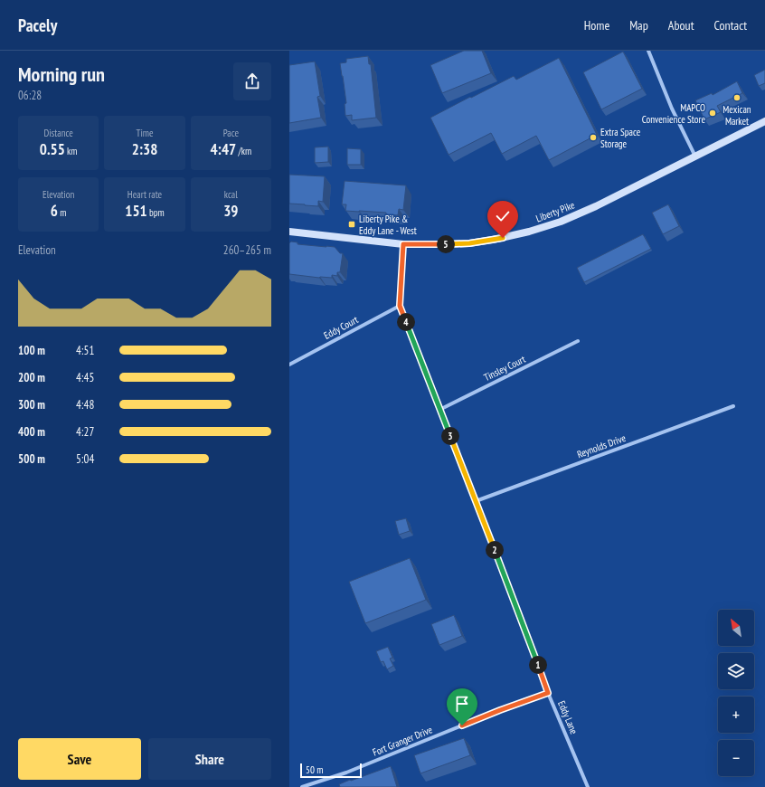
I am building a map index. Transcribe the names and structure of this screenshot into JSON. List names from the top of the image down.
{
  "streets": {
    "street": [
      "Liberty Pike",
      "Eddy Court",
      "Tinsley Court",
      "Reynolds Drive",
      "Eddy Lane",
      "Fort Granger Drive"
    ]
  },
  "crossings": [
    ["Liberty Pike", "Eddy Lane"],
    ["Eddy Court", "Eddy Lane"],
    ["Tinsley Court", "Eddy Lane"],
    ["Reynolds Drive", "Eddy Lane"],
    ["Eddy Lane", "Fort Granger Drive"]
  ],
  "places": {
    "other": ["Mexican Market", "MAPCO Convenience Store", "Extra Space Storage"],
    "transit": ["Liberty Pike & Eddy Lane - West"]
  },
  "scale_bar": "50 m",
  "north": "top left",
  "page": {
    "header": "Pacely",
    "nav": [
      "Home",
      "Map",
      "About",
      "Contact"
    ],
    "heading": ["Morning run", "06:28"],
    "stats": [
      ["Distance", "0.55 km"],
      ["Time", "2:38"],
      ["Pace", "4:47 /km"],
      ["Elevation", "6 m"],
      ["Heart rate", "151 bpm"],
      ["kcal", "39"]
    ],
    "chart": ["Elevation", "260–265 m"],
    "pins": [
      "5",
      "4",
      "3",
      "2",
      "1"
    ],
    "list": [
      {
        "name": "100 m",
        "note": "4:51"
      },
      {
        "name": "200 m",
        "note": "4:45"
      },
      {
        "name": "300 m",
        "note": "4:48"
      },
      {
        "name": "400 m",
        "note": "4:27"
      },
      {
        "name": "500 m",
        "note": "5:04"
      }
    ],
    "map_buttons": ["+", "−"],
    "buttons": ["Save", "Share"],
    "scale": "50 m"
  }
}
